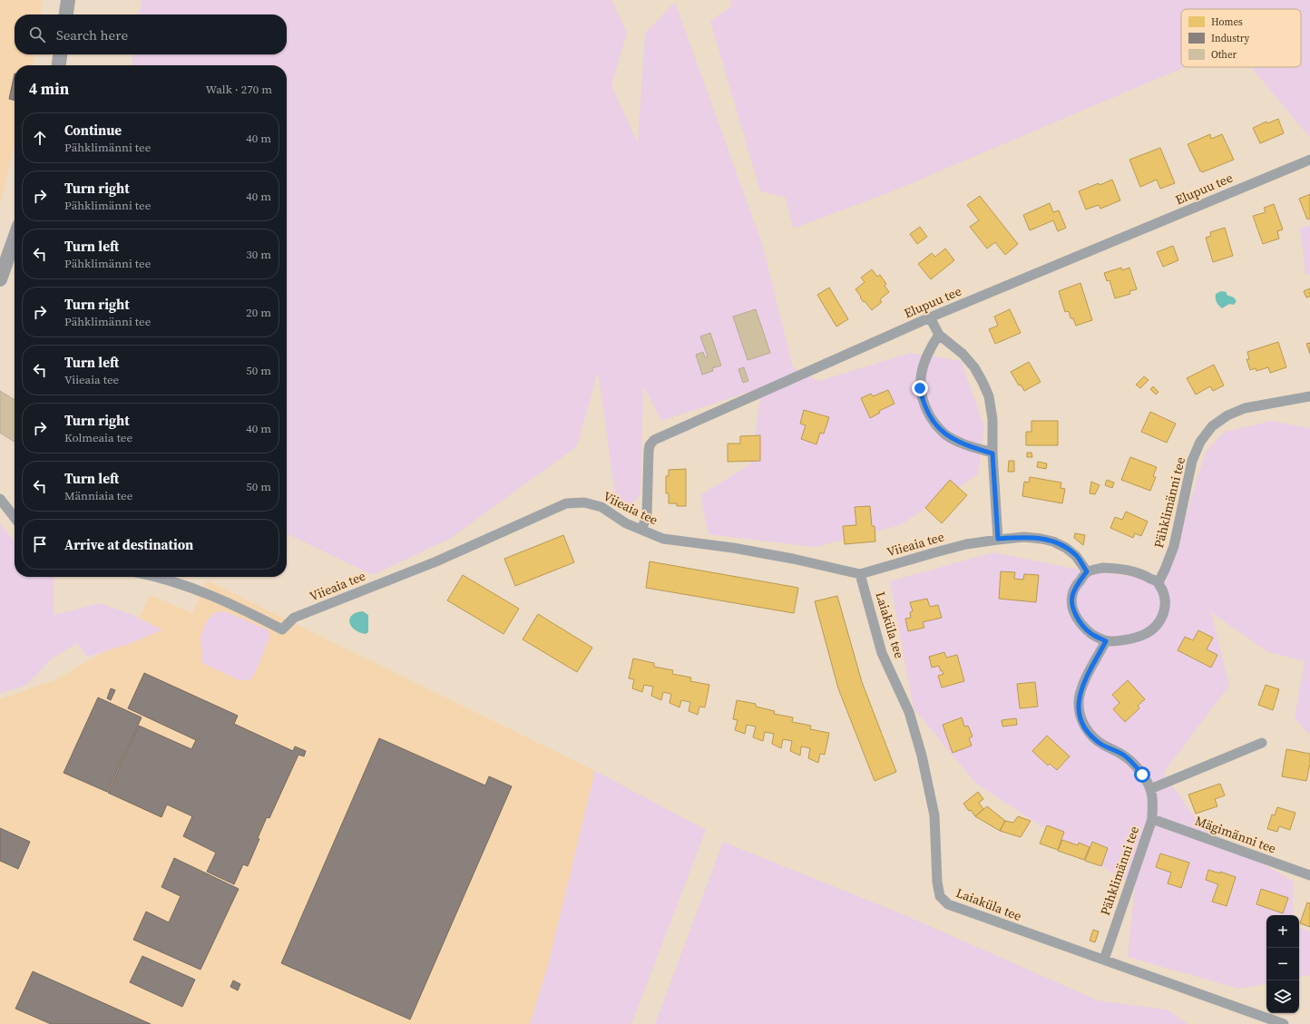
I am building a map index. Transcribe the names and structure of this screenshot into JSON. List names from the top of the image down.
{
  "streets": {
    "street": [
      "Elupuu tee",
      "Pähklimänni tee",
      "Viieaia tee",
      "Laiaküla tee",
      "Mägimänni tee"
    ]
  },
  "crossings": [
    ["Elupuu tee", "Viieaia tee"],
    ["Pähklimänni tee", "Viieaia tee"],
    ["Pähklimänni tee", "Laiaküla tee"],
    ["Pähklimänni tee", "Mägimänni tee"],
    ["Viieaia tee", "Laiaküla tee"]
  ],
  "legend": ["Homes", "Industry", "Other"],
  "page": {
    "search": "Search here",
    "heading": ["4 min", "Walk · 270 m"],
    "list": [
      ["Continue", "Pähklimänni tee", "40 m"],
      ["Turn right", "Pähklimänni tee", "40 m"],
      ["Turn left", "Pähklimänni tee", "30 m"],
      ["Turn right", "Pähklimänni tee", "20 m"],
      ["Turn left", "Viieaia tee", "50 m"],
      ["Turn right", "Kolmeaia tee", "40 m"],
      ["Turn left", "Männiaia tee", "50 m"],
      "Arrive at destination"
    ],
    "map_buttons": ["+", "−"]
  }
}
